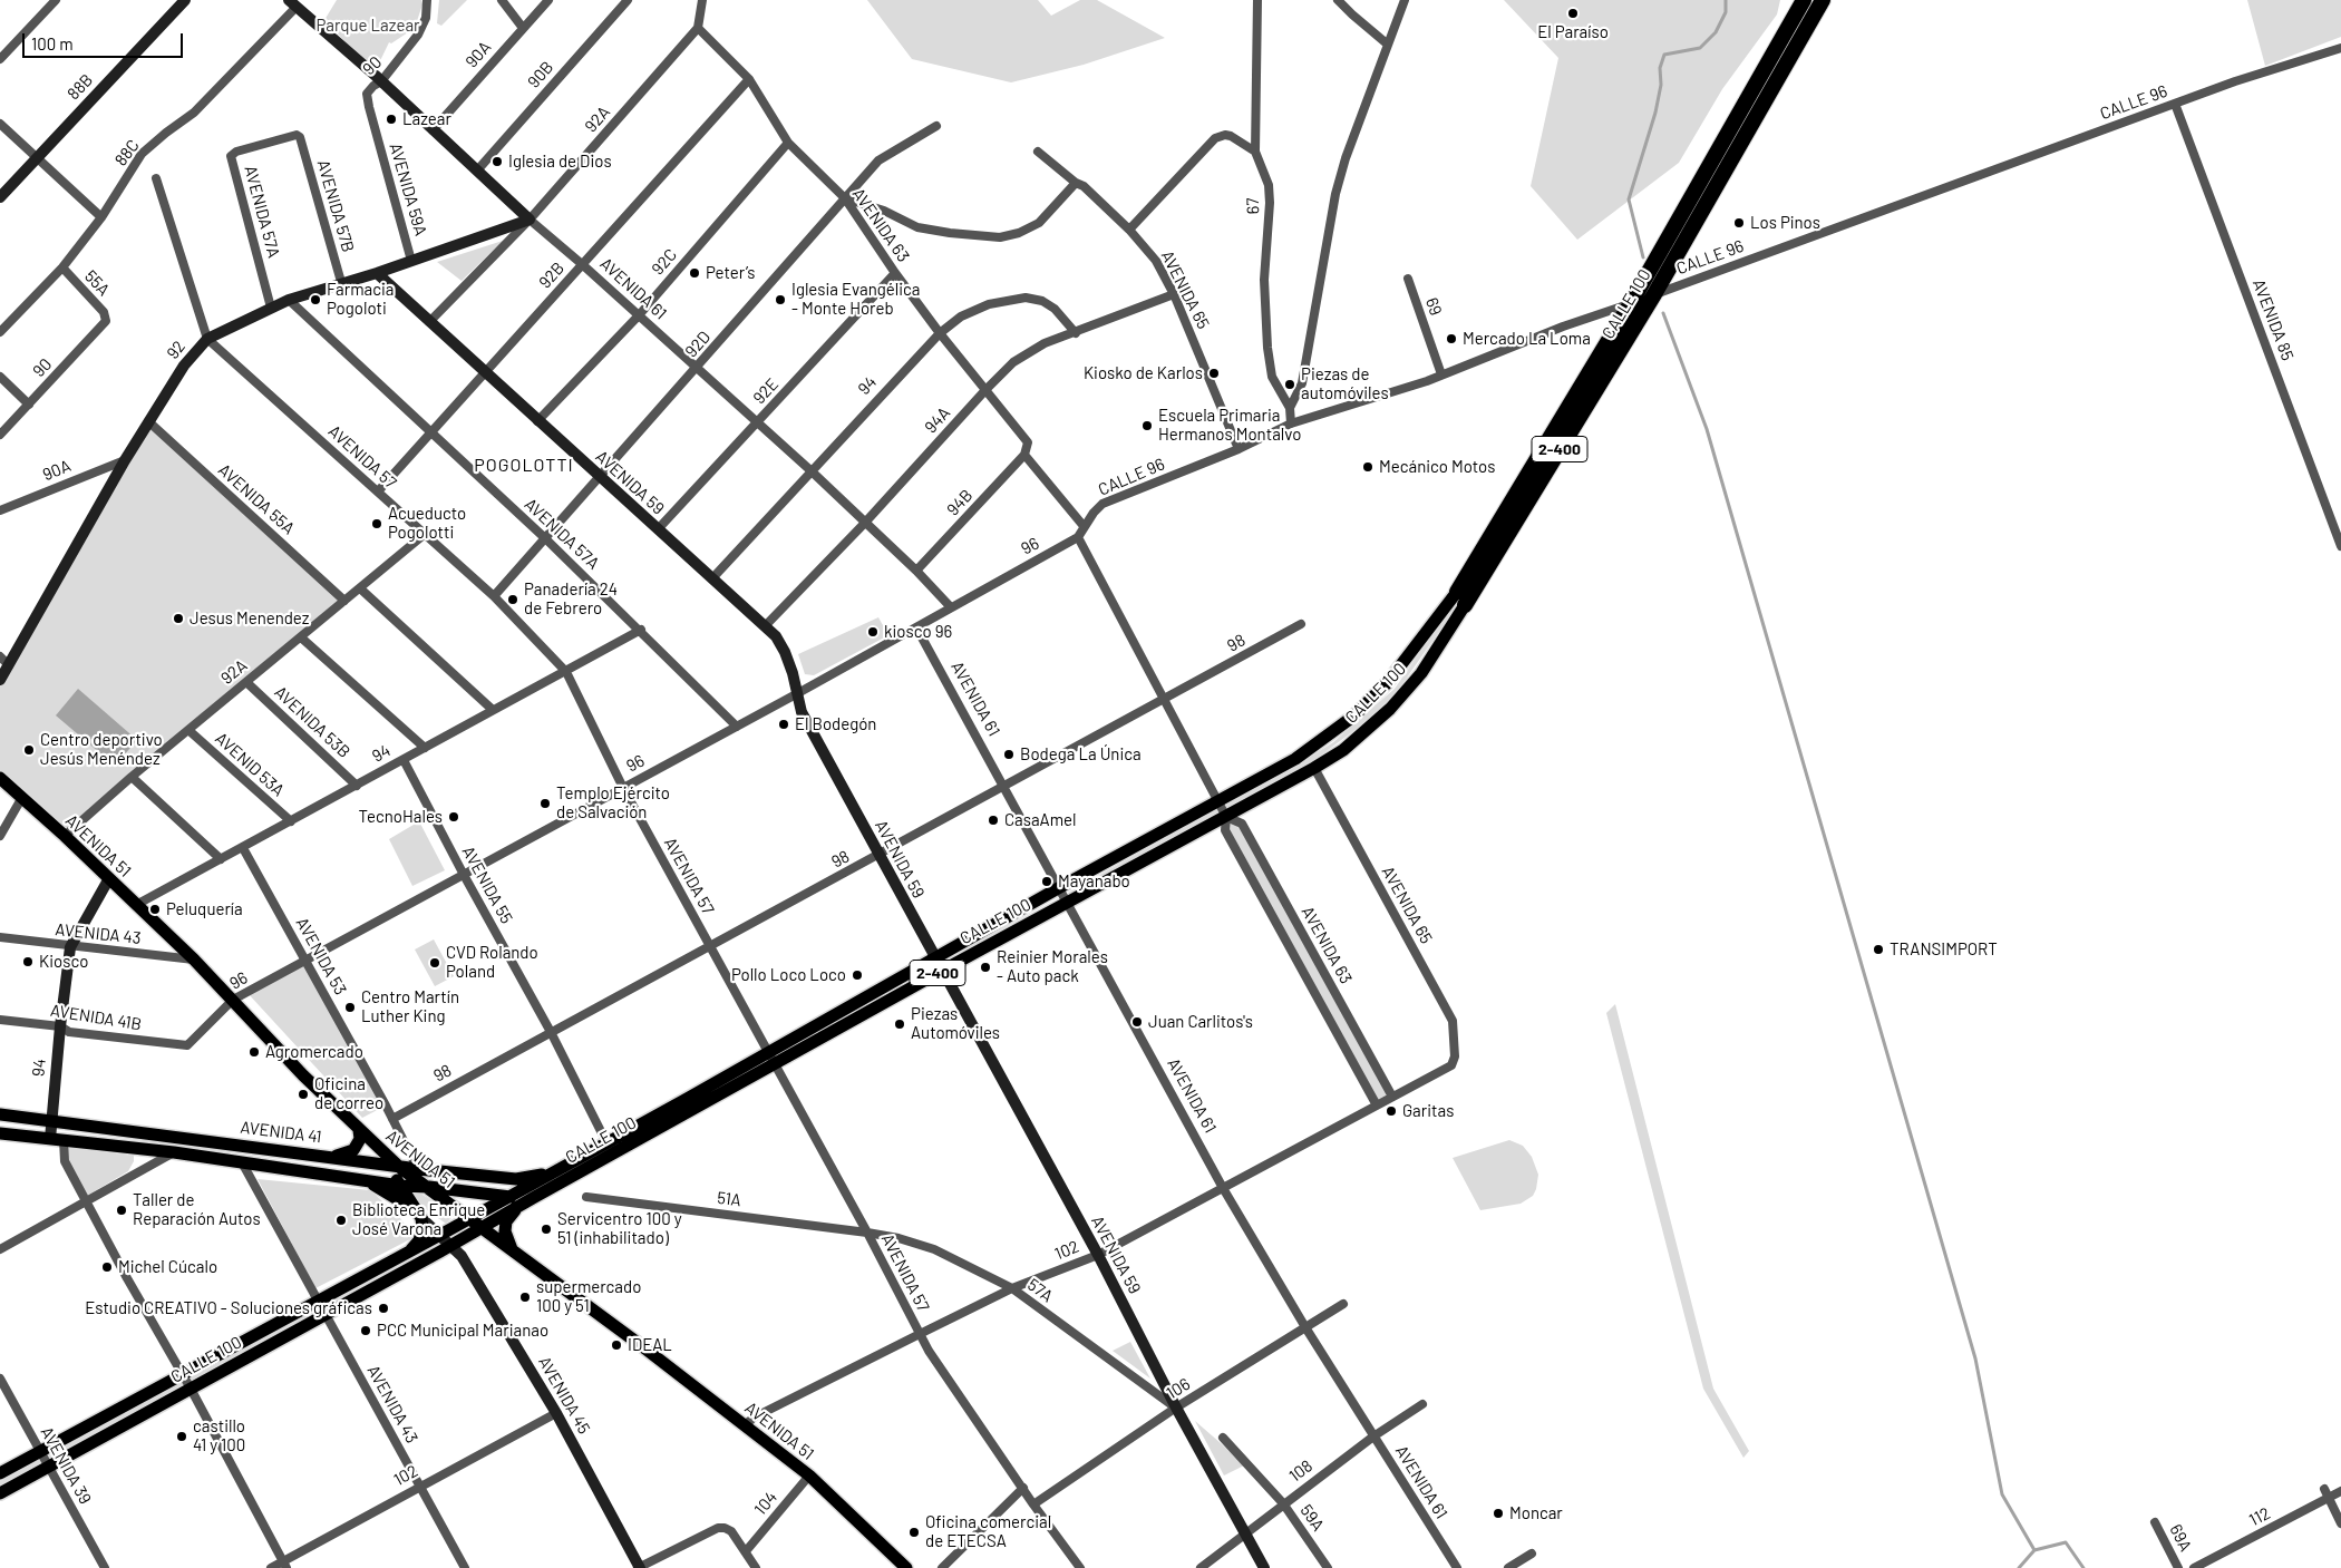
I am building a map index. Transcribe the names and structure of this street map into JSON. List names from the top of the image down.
{
  "streets": {
    "highway": ["CALLE 100", "2-400"],
    "main road": ["AVENIDA 51", "AVENIDA 41"],
    "street": [
      "90A",
      "90",
      "90B",
      "88B",
      "CALLE 96",
      "92A",
      "88C",
      "AVENIDA 59A",
      "AVENIDA 57B",
      "67",
      "AVENIDA 57A",
      "AVENIDA 63",
      "92C",
      "92B",
      "55A",
      "AVENIDA 61",
      "AVENIDA 65",
      "69",
      "AVENIDA 85",
      "92D",
      "92",
      "94",
      "92E",
      "94A",
      "AVENIDA 57",
      "AVENIDA 59",
      "AVENIDA 55A",
      "94B",
      "96",
      "98",
      "AVENIDA 53B",
      "AVENID 53A",
      "AVENIDA 55",
      "AVENIDA 43",
      "AVENIDA 53",
      "AVENIDA 41B",
      "51A",
      "102",
      "57A",
      "106",
      "AVENIDA 45",
      "AVENIDA 39",
      "108",
      "104",
      "112",
      "59A",
      "69A"
    ]
  },
  "crossings": [
    ["90A", "AVENIDA 61"],
    ["90A", "92"],
    ["90", "AVENIDA 59A"],
    ["90", "55A"],
    ["90", "AVENIDA 61"],
    ["90B", "AVENIDA 61"],
    ["CALLE 96", "AVENIDA 63"],
    ["CALLE 96", "AVENIDA 65"],
    ["CALLE 96", "CALLE 100"],
    ["CALLE 96", "69"],
    ["CALLE 96", "AVENIDA 85"],
    ["CALLE 96", "96"],
    ["92A", "AVENIDA 63"],
    ["92A", "AVENIDA 61"],
    ["92A", "92"],
    ["92A", "AVENIDA 57"],
    ["92A", "AVENIDA 59"],
    ["92A", "AVENIDA 55A"],
    ["92A", "AVENIDA 53B"],
    ["92A", "AVENID 53A"],
    ["92A", "AVENIDA 51"],
    ["88C", "55A"],
    ["88C", "AVENIDA 61"],
    ["AVENIDA 59A", "92"],
    ["AVENIDA 57B", "AVENIDA 57A"],
    ["AVENIDA 57B", "92"],
    ["AVENIDA 57A", "92B"],
    ["AVENIDA 57A", "92D"],
    ["AVENIDA 57A", "92"],
    ["AVENIDA 57A", "94"],
    ["AVENIDA 57A", "96"],
    ["AVENIDA 63", "92C"],
    ["AVENIDA 63", "92B"],
    ["AVENIDA 63", "CALLE 100"],
    ["AVENIDA 63", "92D"],
    ["AVENIDA 63", "94"],
    ["AVENIDA 63", "92E"],
    ["AVENIDA 63", "94A"],
    ["AVENIDA 63", "94B"],
    ["AVENIDA 63", "96"],
    ["AVENIDA 63", "98"],
    ["AVENIDA 63", "102"],
    ["92C", "AVENIDA 61"],
    ["92C", "AVENIDA 59"],
    ["92B", "AVENIDA 61"],
    ["92B", "AVENIDA 57"],
    ["92B", "AVENIDA 59"],
    ["AVENIDA 61", "CALLE 100"],
    ["AVENIDA 61", "92D"],
    ["AVENIDA 61", "92"],
    ["AVENIDA 61", "94"],
    ["AVENIDA 61", "92E"],
    ["AVENIDA 61", "94A"],
    ["AVENIDA 61", "94B"],
    ["AVENIDA 61", "96"],
    ["AVENIDA 61", "98"],
    ["AVENIDA 61", "102"],
    ["AVENIDA 61", "106"],
    ["AVENIDA 61", "108"],
    ["AVENIDA 65", "CALLE 100"],
    ["AVENIDA 65", "94A"],
    ["AVENIDA 65", "102"],
    ["CALLE 100", "AVENIDA 57"],
    ["CALLE 100", "AVENIDA 59"],
    ["CALLE 100", "AVENIDA 51"],
    ["CALLE 100", "AVENIDA 55"],
    ["CALLE 100", "AVENIDA 43"],
    ["CALLE 100", "AVENIDA 41"],
    ["CALLE 100", "AVENIDA 45"],
    ["CALLE 100", "AVENIDA 39"],
    ["92D", "AVENIDA 57"],
    ["92D", "AVENIDA 59"],
    ["92", "AVENIDA 57"],
    ["92", "AVENIDA 59"],
    ["92", "AVENIDA 55A"],
    ["94", "94A"],
    ["94", "AVENIDA 57"],
    ["94", "AVENIDA 59"],
    ["94", "AVENIDA 53B"],
    ["94", "AVENID 53A"],
    ["94", "AVENIDA 51"],
    ["94", "AVENIDA 55"],
    ["94", "AVENIDA 43"],
    ["94", "AVENIDA 53"],
    ["94", "AVENIDA 41B"],
    ["94", "AVENIDA 41"],
    ["92E", "AVENIDA 59"],
    ["94A", "AVENIDA 59"],
    ["AVENIDA 57", "96"],
    ["AVENIDA 57", "98"],
    ["AVENIDA 57", "51A"],
    ["AVENIDA 57", "102"],
    ["AVENIDA 57", "57A"],
    ["AVENIDA 57", "106"],
    ["AVENIDA 59", "96"],
    ["AVENIDA 59", "98"],
    ["AVENIDA 59", "102"],
    ["AVENIDA 59", "57A"],
    ["AVENIDA 59", "106"],
    ["AVENIDA 59", "108"],
    ["96", "AVENIDA 51"],
    ["96", "AVENIDA 55"],
    ["96", "AVENIDA 53"],
    ["96", "AVENIDA 41B"],
    ["98", "AVENIDA 55"],
    ["98", "AVENIDA 53"],
    ["AVENIDA 51", "AVENIDA 43"],
    ["AVENIDA 51", "AVENIDA 53"],
    ["AVENIDA 51", "AVENIDA 41"],
    ["AVENIDA 51", "102"],
    ["AVENIDA 51", "104"],
    ["AVENIDA 43", "102"],
    ["AVENIDA 53", "AVENIDA 41"],
    ["51A", "57A"],
    ["102", "57A"],
    ["102", "AVENIDA 45"],
    ["57A", "106"],
    ["108", "59A"]
  ],
  "districts": ["POGOLOTTI"],
  "parks": ["Parque Lazear"],
  "places": [
    "El Paraíso",
    "Lazear",
    "Iglesia de Dios",
    "Los Pinos",
    "Peter’s",
    "Farmacia Pogoloti",
    "Iglesia Evangélica - Monte Horeb",
    "Mercado La Loma",
    "Kiosko de Karlos",
    "Piezas de automóviles",
    "Escuela Primaria Hermanos Montalvo",
    "Mecánico Motos",
    "Acueducto Pogolotti",
    "Panadería 24 de Febrero",
    "Jesus Menendez",
    "kiosco 96",
    "El Bodegón",
    "Centro deportivo Jesús Menéndez",
    "Bodega La Única",
    "Templo Ejército de Salvación",
    "TecnoHales",
    "CasaAmel",
    "Mayanabo",
    "Peluquería",
    "TRANSIMPORT",
    "Kiosco",
    "CVD Rolando Poland",
    "Reinier Morales - Auto pack",
    "Pollo Loco Loco",
    "Centro Martín Luther King",
    "Juan Carlitos's",
    "Piezas Automóviles",
    "Agromercado",
    "Oficina de correo",
    "Garitas",
    "Taller de Reparación Autos",
    "Biblioteca Enrique José Varona",
    "Servicentro 100 y 51 (inhabilitado)",
    "Michel Cúcalo",
    "supermercado 100 y 51",
    "Estudio CREATIVO - Soluciones gráficas",
    "PCC Municipal Marianao",
    "IDEAL",
    "castillo 41 y 100",
    "Moncar",
    "Oficina comercial de ETECSA"
  ],
  "scale_bar": "100 m"
}
